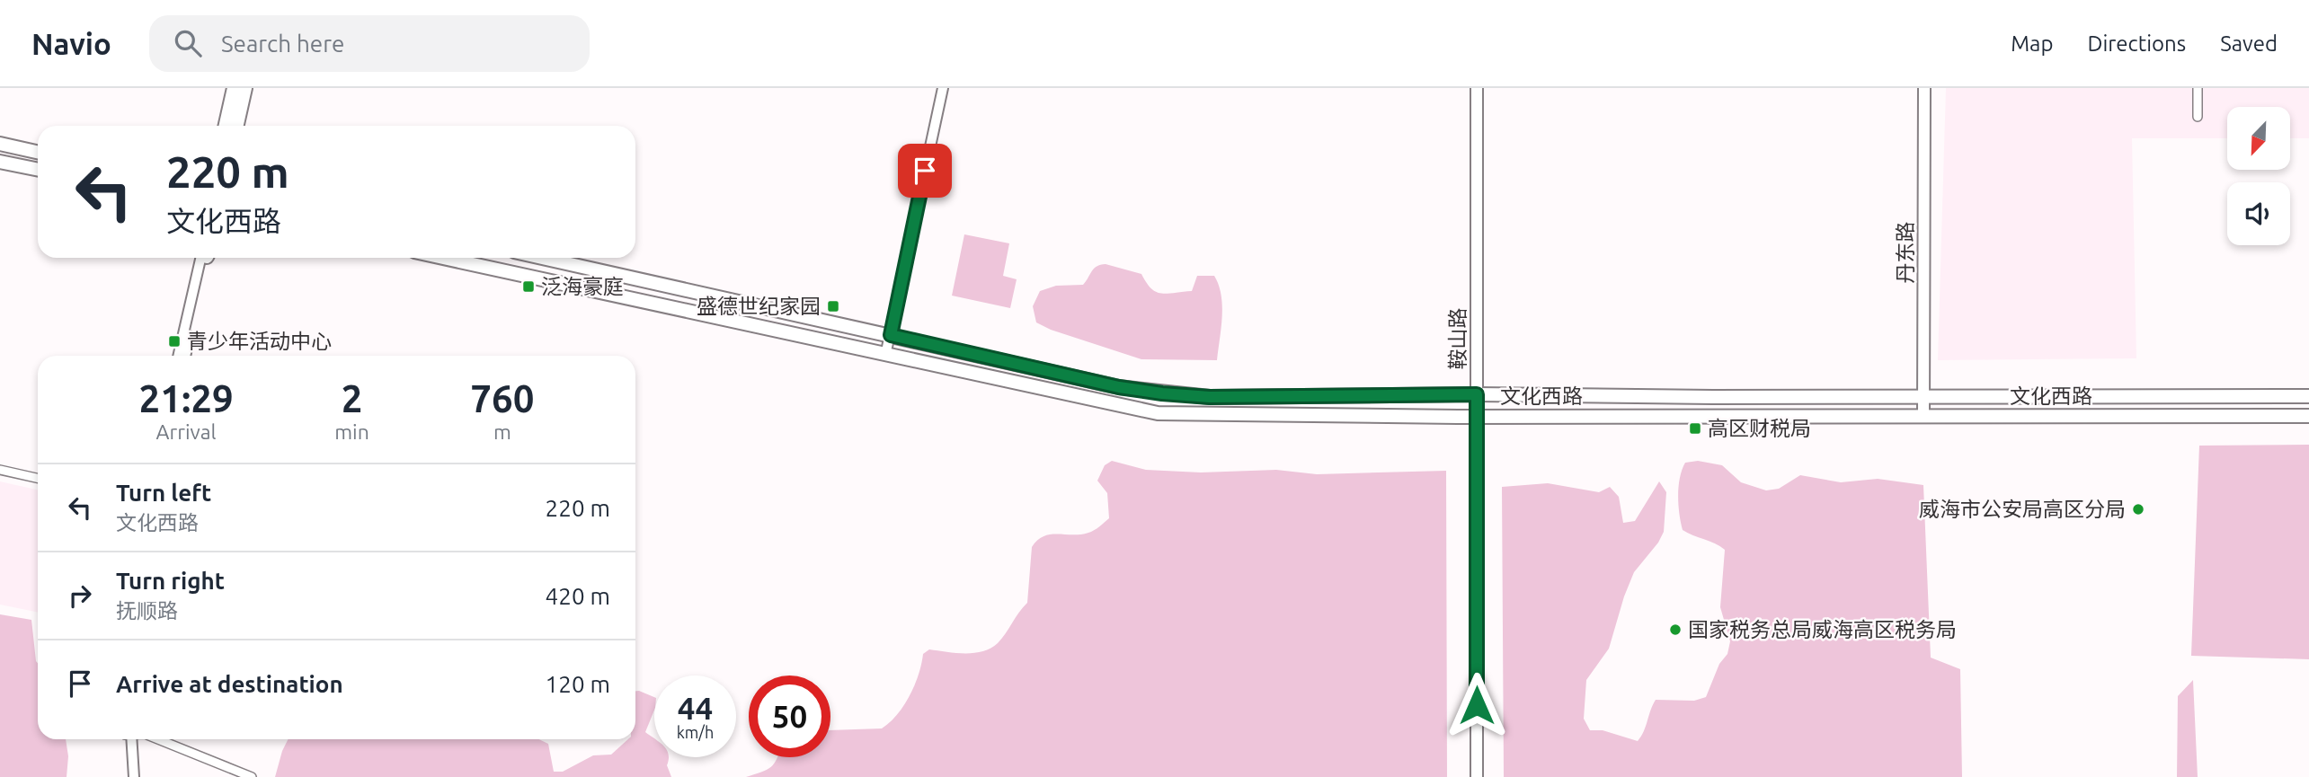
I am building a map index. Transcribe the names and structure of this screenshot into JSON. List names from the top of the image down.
{
  "streets": {
    "main road": ["丹东路", "鞍山路", "文化西路"]
  },
  "crossings": [
    ["丹东路", "文化西路"],
    ["鞍山路", "文化西路"]
  ],
  "places": {
    "transit": [
      "泛海豪庭",
      "盛德世纪家园",
      "青少年活动中心",
      "高区财税局"
    ],
    "other": ["威海市公安局高区分局", "国家税务总局威海高区税务局"]
  },
  "north": "bottom left",
  "page": {
    "header": "Navio",
    "search": "Search here",
    "nav": ["Map", "Directions", "Saved"],
    "turn": ["220 m", "文化西路"],
    "eta": [
      "21:29",
      "Arrival",
      "2",
      "min",
      "760",
      "m"
    ],
    "list": [
      {
        "name": "Turn left",
        "note": "文化西路",
        "value": "220 m"
      },
      {
        "name": "Turn right",
        "note": "抚顺路",
        "value": "420 m"
      },
      {
        "name": "Arrive at destination",
        "value": "120 m"
      }
    ],
    "speed": "44 km/h",
    "limit": "50"
  }
}
